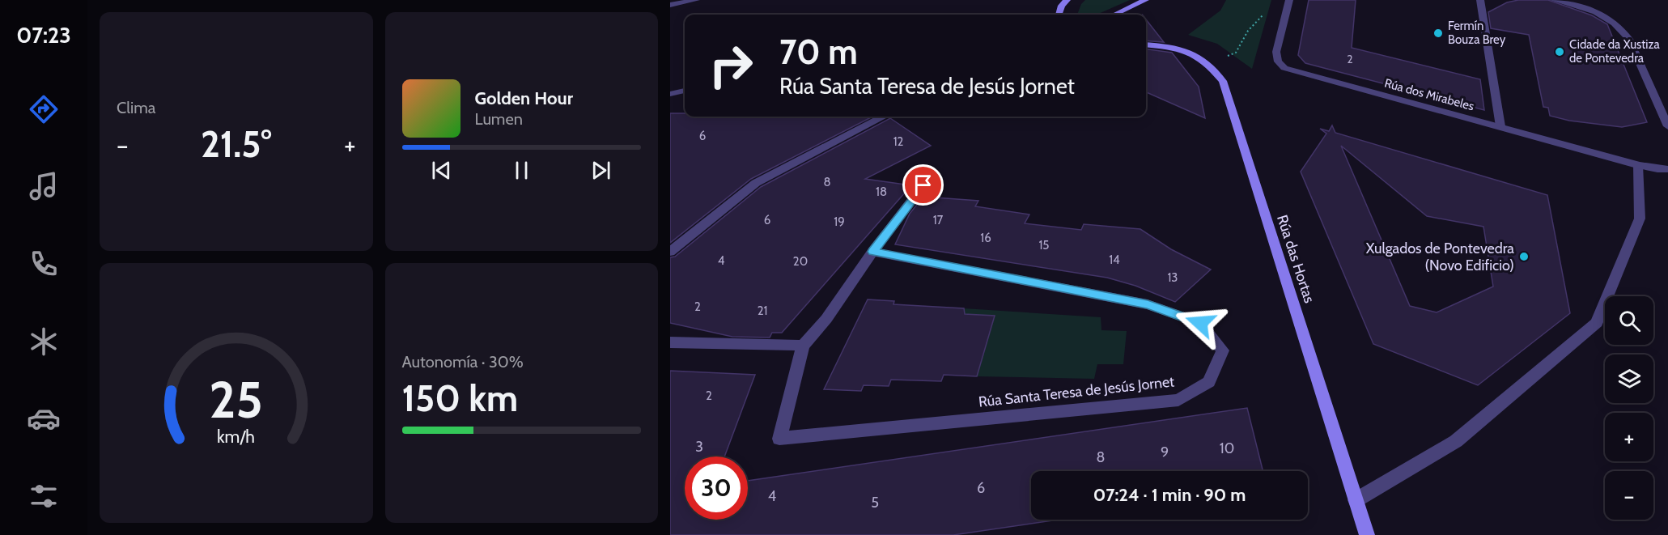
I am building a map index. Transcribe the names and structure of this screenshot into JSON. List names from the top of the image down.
{
  "streets": {
    "main road": ["Rúa das Hortas"],
    "street": ["Rúa dos Mirabeles", "Rúa Santa Teresa de Jesús Jornet"]
  },
  "places": ["Fermín Bouza Brey", "Cidade da Xustiza de Pontevedra", "Xulgados de Pontevedra (Novo Edificio)"],
  "house_numbers": [
    "2",
    "6",
    "12",
    "8",
    "18",
    "6",
    "17",
    "19",
    "16",
    "15",
    "14",
    "4",
    "20",
    "13",
    "2",
    "21",
    "2",
    "3",
    "10",
    "9",
    "8",
    "6",
    "4",
    "5"
  ],
  "page": {
    "tabs": "07:23",
    "tile": [
      "Clima",
      ["Autonomía · 30%", "150 km"]
    ],
    "turn": ["70 m", "Rúa Santa Teresa de Jesús Jornet"],
    "song": ["Golden Hour", "Lumen"],
    "heat": ["−", "21.5°", "+"],
    "map_buttons": ["+", "−"],
    "limit": "30",
    "trip": "07:24 · 1 min · 90 m",
    "gauge": ["25", "km/h"]
  }
}
